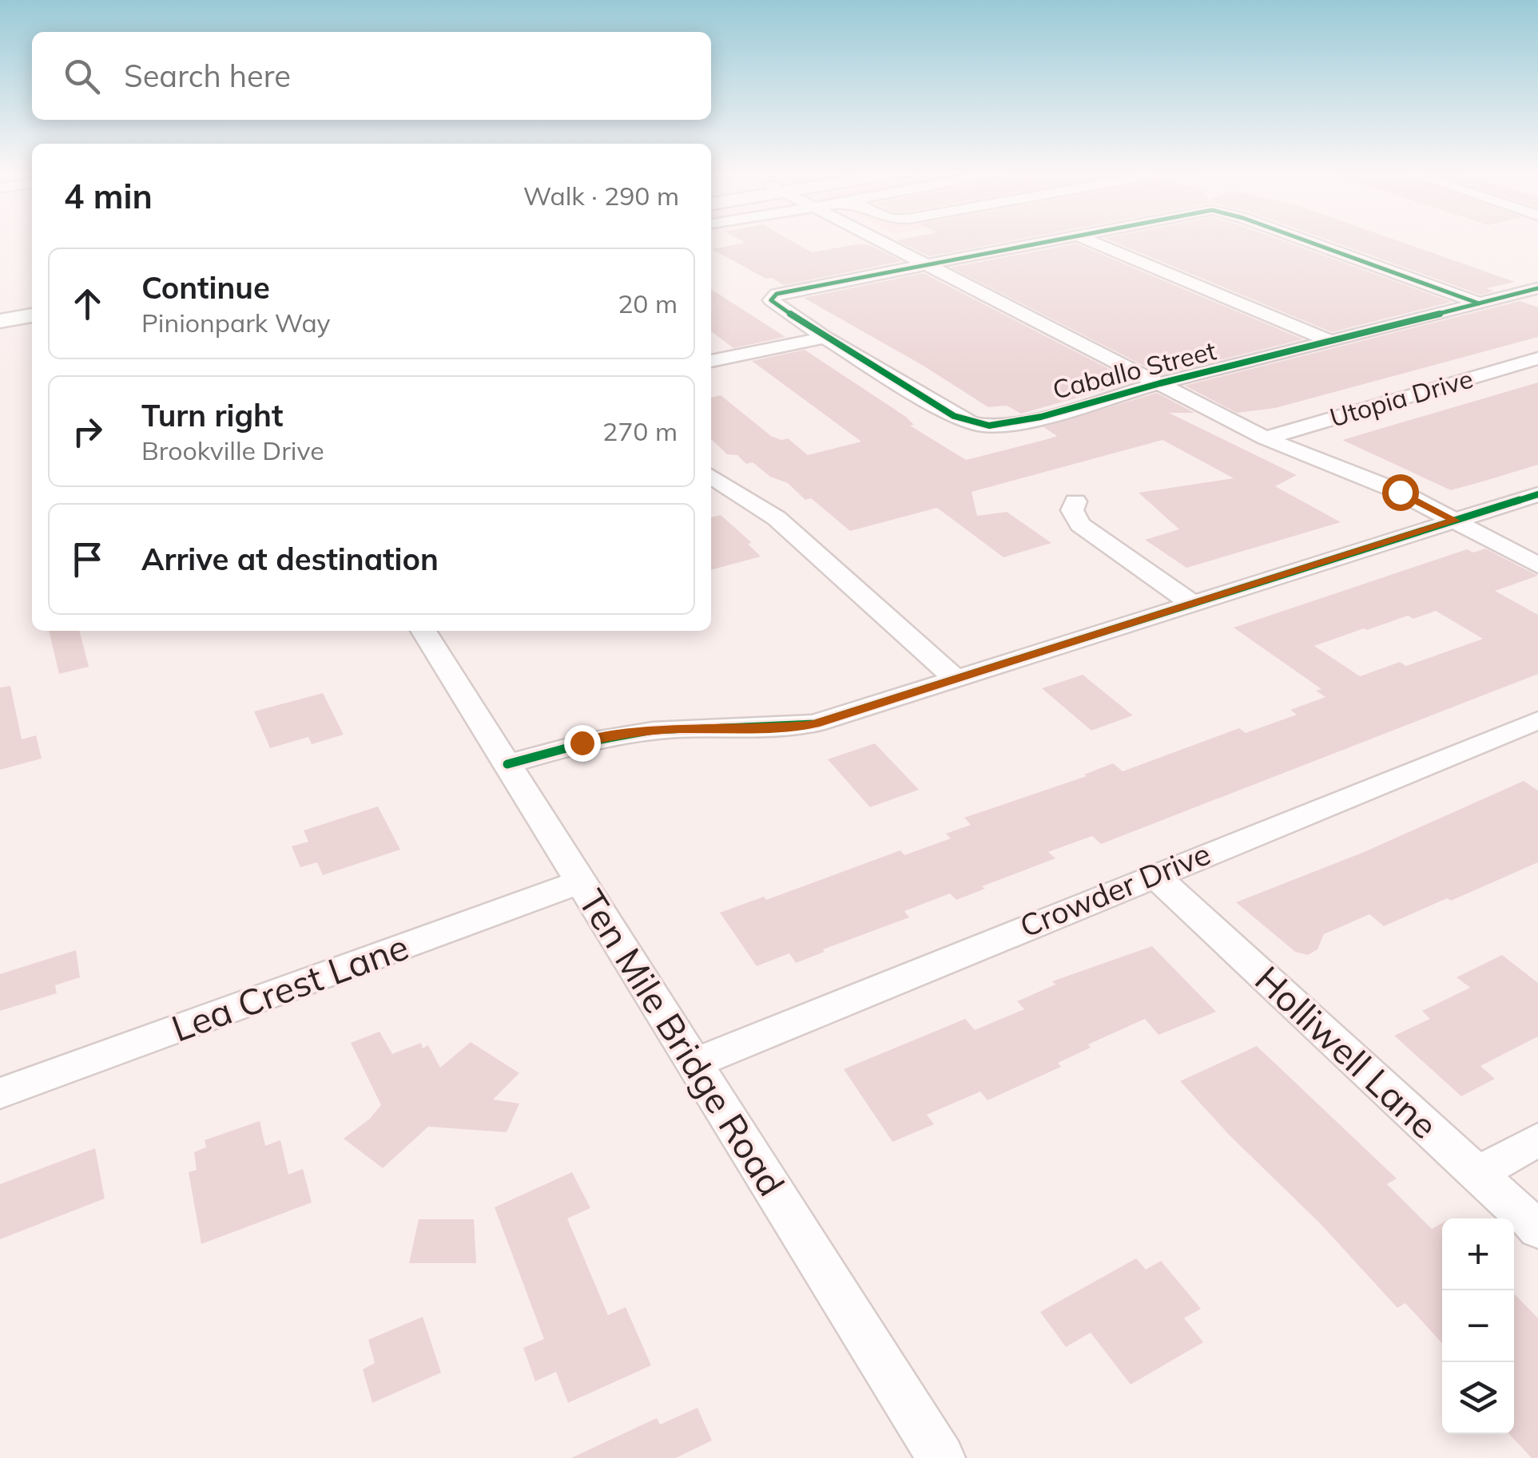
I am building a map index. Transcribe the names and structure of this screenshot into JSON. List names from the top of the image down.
{
  "streets": {
    "street": [
      "Caballo Street",
      "Utopia Drive",
      "Crowder Drive",
      "Lea Crest Lane",
      "Ten Mile Bridge Road",
      "Holliwell Lane"
    ]
  },
  "crossings": [
    ["Crowder Drive", "Ten Mile Bridge Road"],
    ["Crowder Drive", "Holliwell Lane"],
    ["Lea Crest Lane", "Ten Mile Bridge Road"]
  ],
  "page": {
    "search": "Search here",
    "heading": ["4 min", "Walk · 290 m"],
    "list": [
      ["Continue", "Pinionpark Way", "20 m"],
      ["Turn right", "Brookville Drive", "270 m"],
      "Arrive at destination"
    ],
    "map_buttons": ["+", "−"]
  }
}
